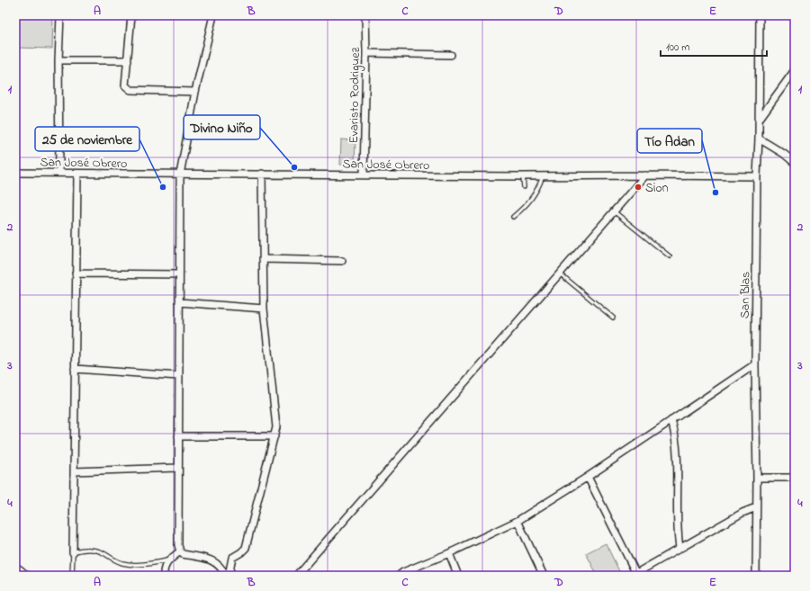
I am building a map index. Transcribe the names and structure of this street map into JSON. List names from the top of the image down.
{
  "streets": {
    "street": ["Evaristo Rodriguez", "San José Obrero", "San Blas"]
  },
  "crossings": [
    ["Evaristo Rodriguez", "San José Obrero"],
    ["San José Obrero", "San Blas"]
  ],
  "places": [
    "Divino Niño",
    "25 de noviembre",
    "Sion",
    "Tío Adan"
  ],
  "scale_bar": "100 m",
  "grid": {
    "columns": [
      "A",
      "B",
      "C",
      "D",
      "E"
    ],
    "rows": [
      "1",
      "2",
      "3",
      "4"
    ]
  }
}
